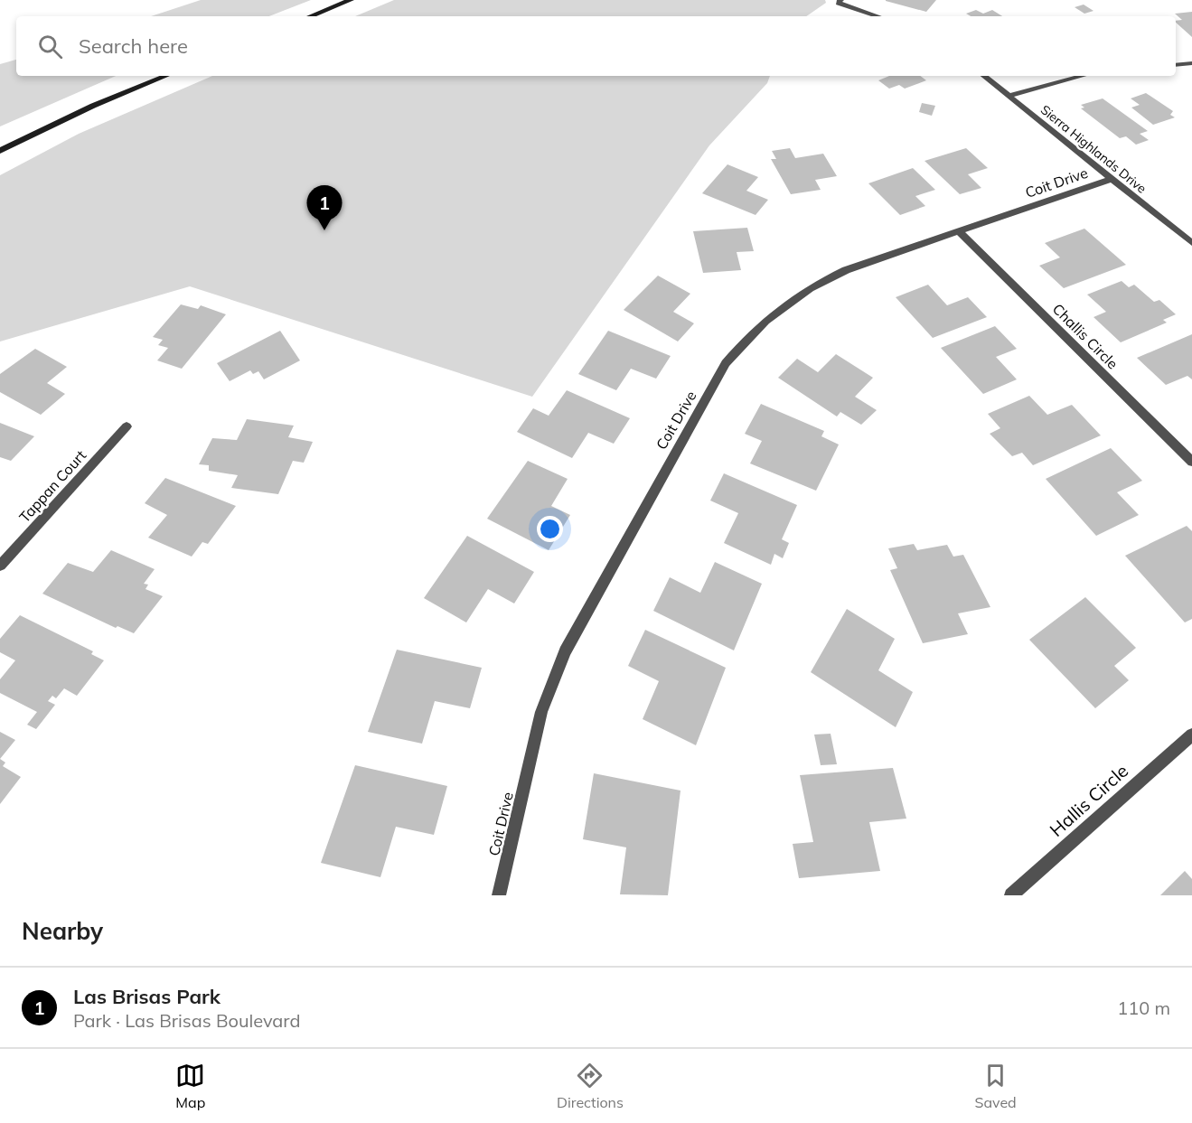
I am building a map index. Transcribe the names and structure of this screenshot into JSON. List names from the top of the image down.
{
  "streets": {
    "street": [
      "Sierra Highlands Drive",
      "Coit Drive",
      "Challis Circle",
      "Tappan Court",
      "Hallis Circle"
    ]
  },
  "crossings": [
    ["Sierra Highlands Drive", "Coit Drive"],
    ["Coit Drive", "Challis Circle"]
  ],
  "page": {
    "search": "Search here",
    "pins": "1",
    "heading": "Nearby",
    "list": [
      {
        "mark": "1",
        "name": "Las Brisas Park",
        "note": "Park · Las Brisas Boulevard",
        "value": "110 m"
      }
    ],
    "nav": ["Map", "Directions", "Saved"]
  }
}
